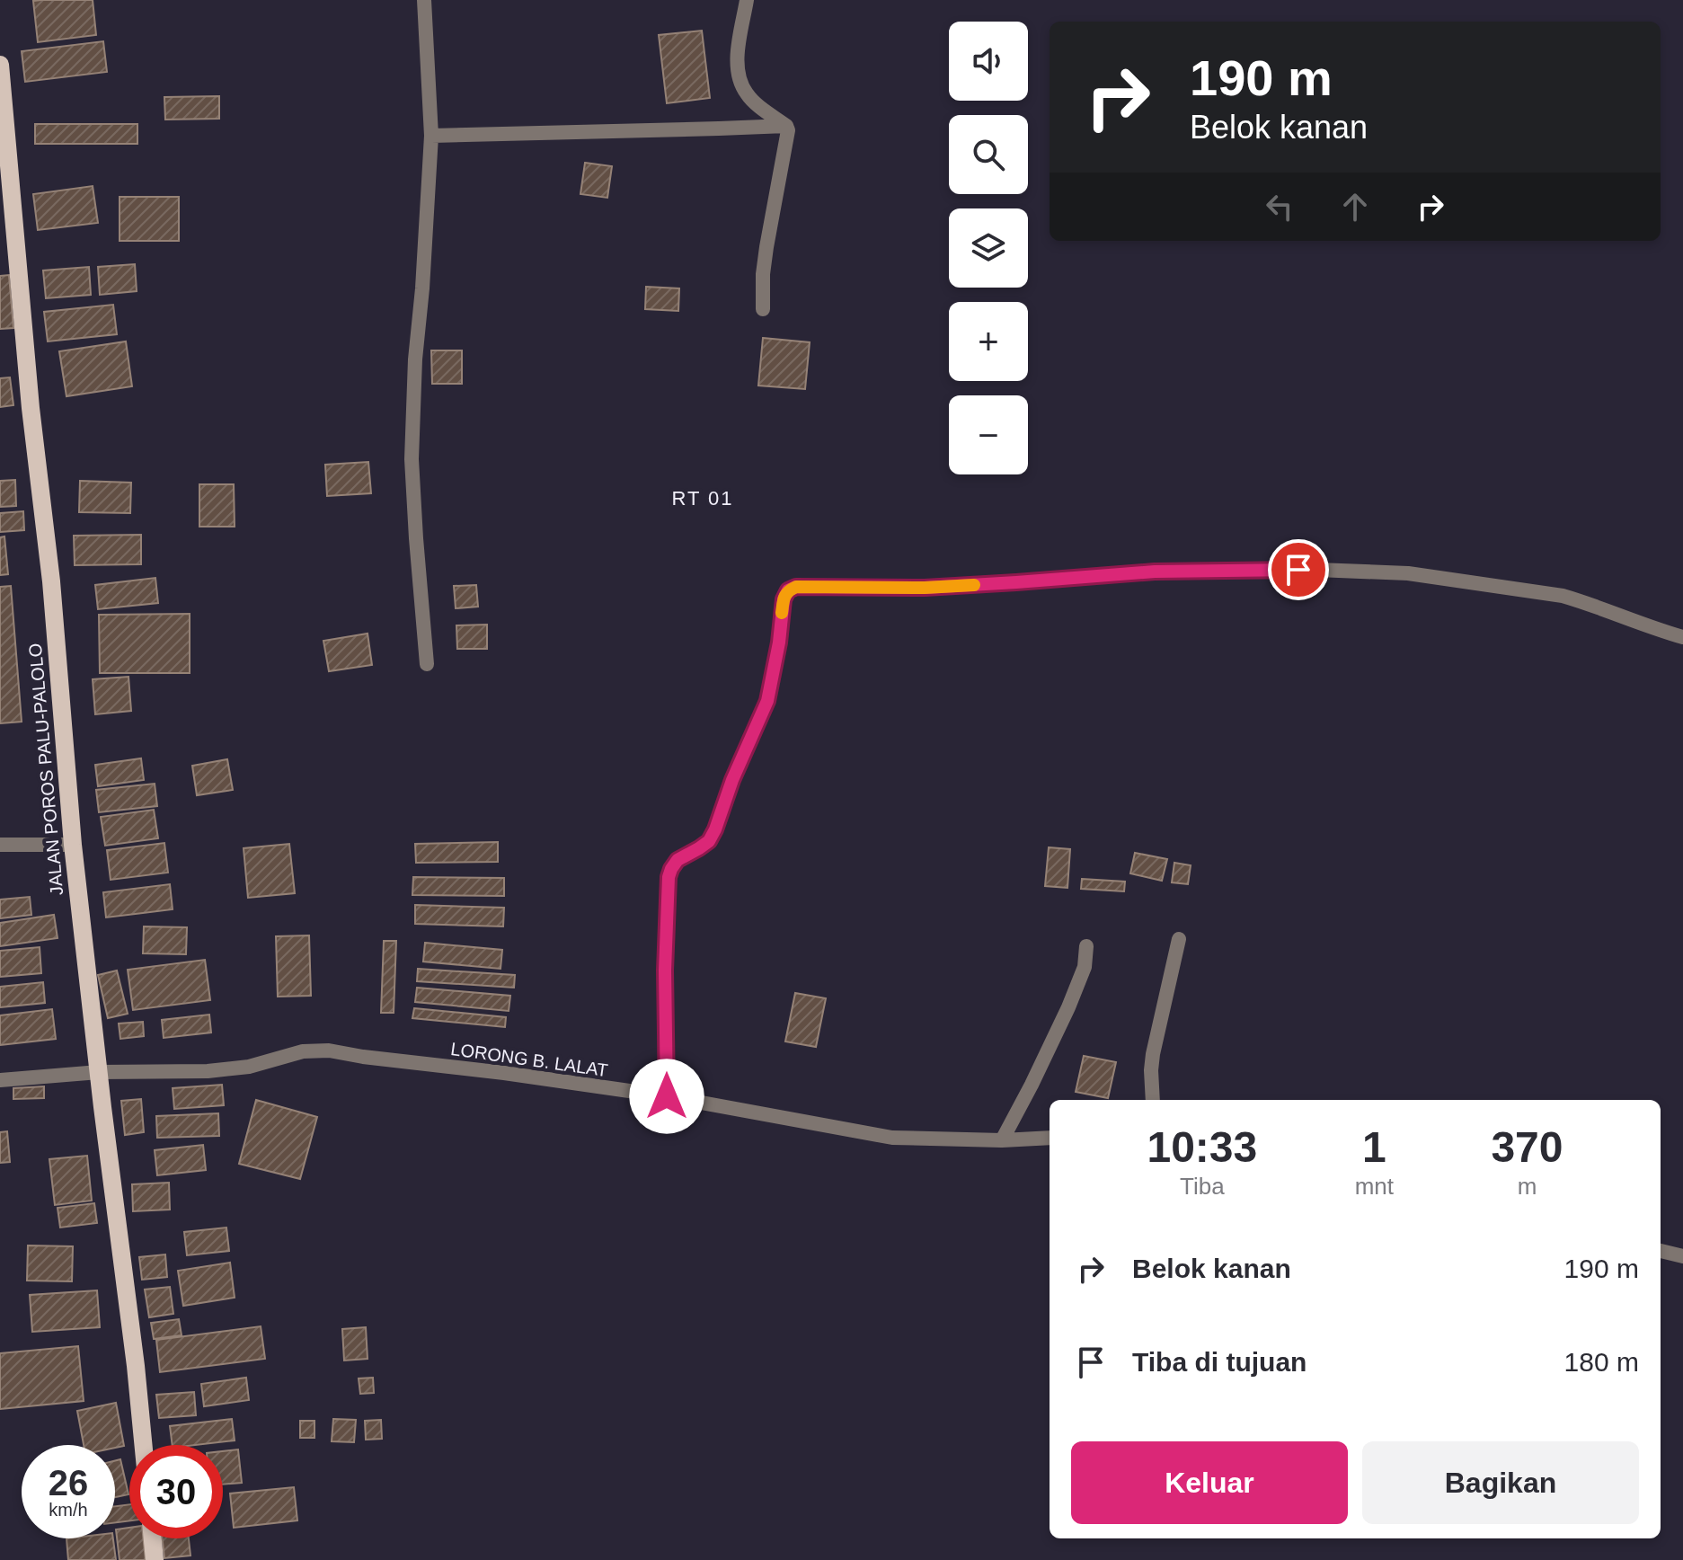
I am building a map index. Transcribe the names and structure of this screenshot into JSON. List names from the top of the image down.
{
  "streets": {
    "main road": ["JALAN POROS PALU-PALOLO"],
    "street": ["LORONG B. LALAT"]
  },
  "crossings": [
    ["JALAN POROS PALU-PALOLO", "LORONG B. LALAT"]
  ],
  "districts": ["RT 01"],
  "page": {
    "map_buttons": ["+", "−"],
    "turn": ["190 m", "Belok kanan"],
    "eta": [
      "10:33",
      "Tiba",
      "1",
      "mnt",
      "370",
      "m"
    ],
    "list": [
      {
        "name": "Belok kanan",
        "value": "190 m"
      },
      {
        "name": "Tiba di tujuan",
        "value": "180 m"
      }
    ],
    "buttons": ["Keluar", "Bagikan"],
    "speed": "26 km/h",
    "limit": "30"
  }
}
